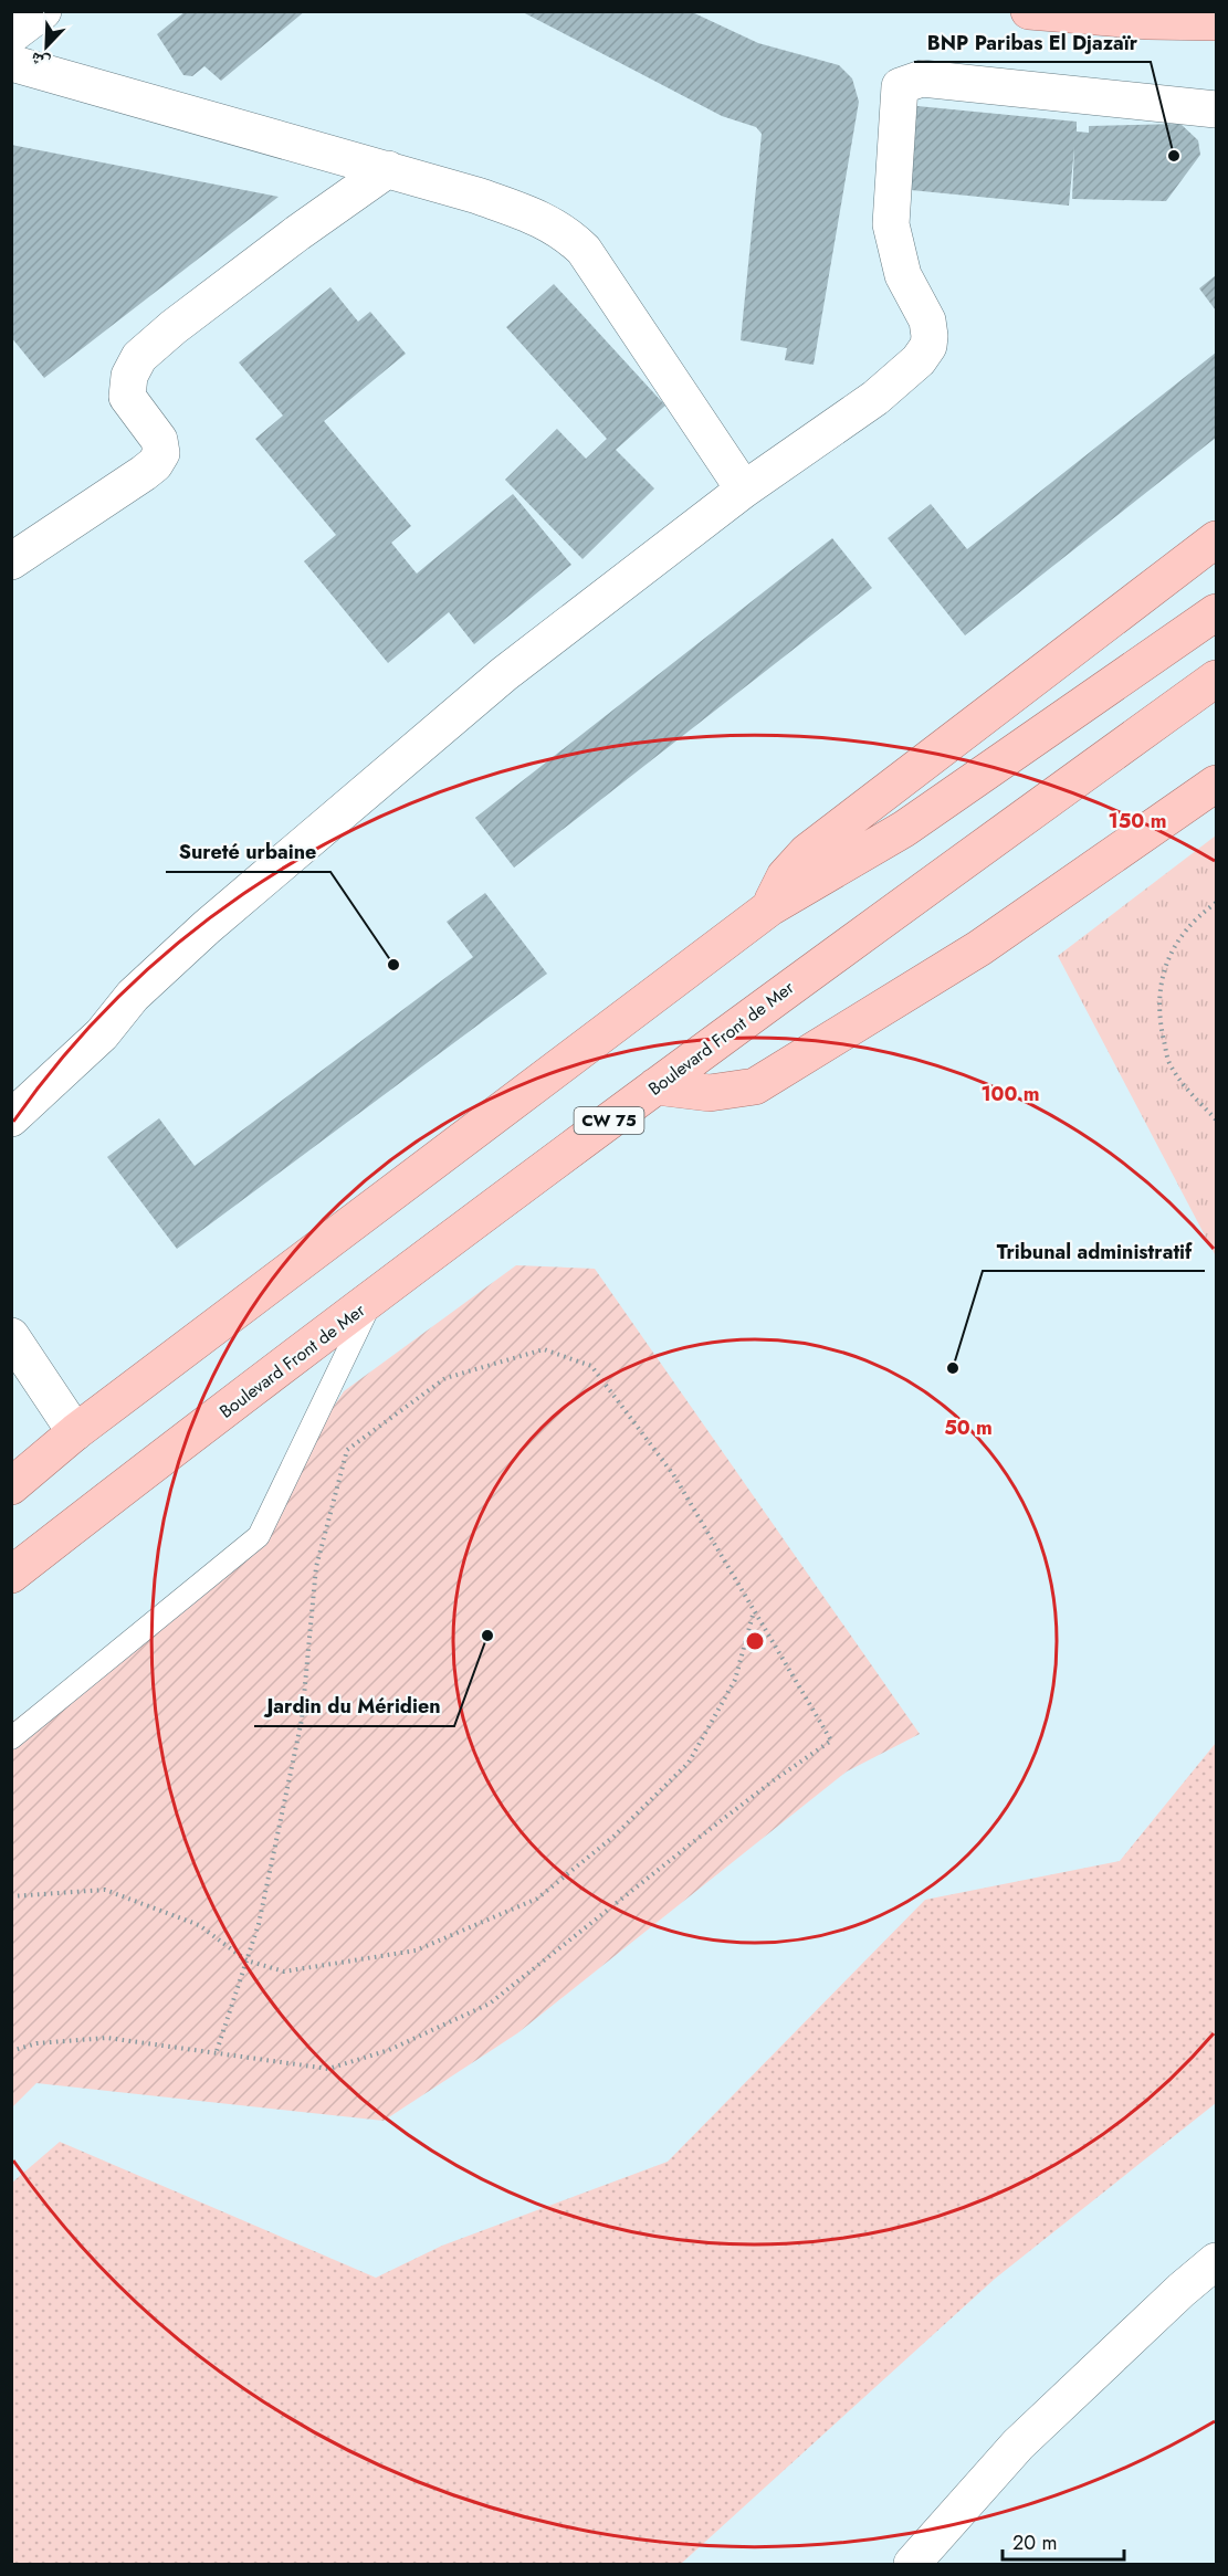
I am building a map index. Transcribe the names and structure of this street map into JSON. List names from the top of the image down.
{
  "streets": {
    "main road": ["Boulevard Front de Mer", "CW 75"]
  },
  "places": [
    "BNP Paribas El Djazaïr",
    "Sureté urbaine",
    "Tribunal administratif",
    "Jardin du Méridien"
  ],
  "scale_bar": "20 m",
  "north": "bottom left",
  "rings": ["150 m", "100 m", "50 m"]
}
